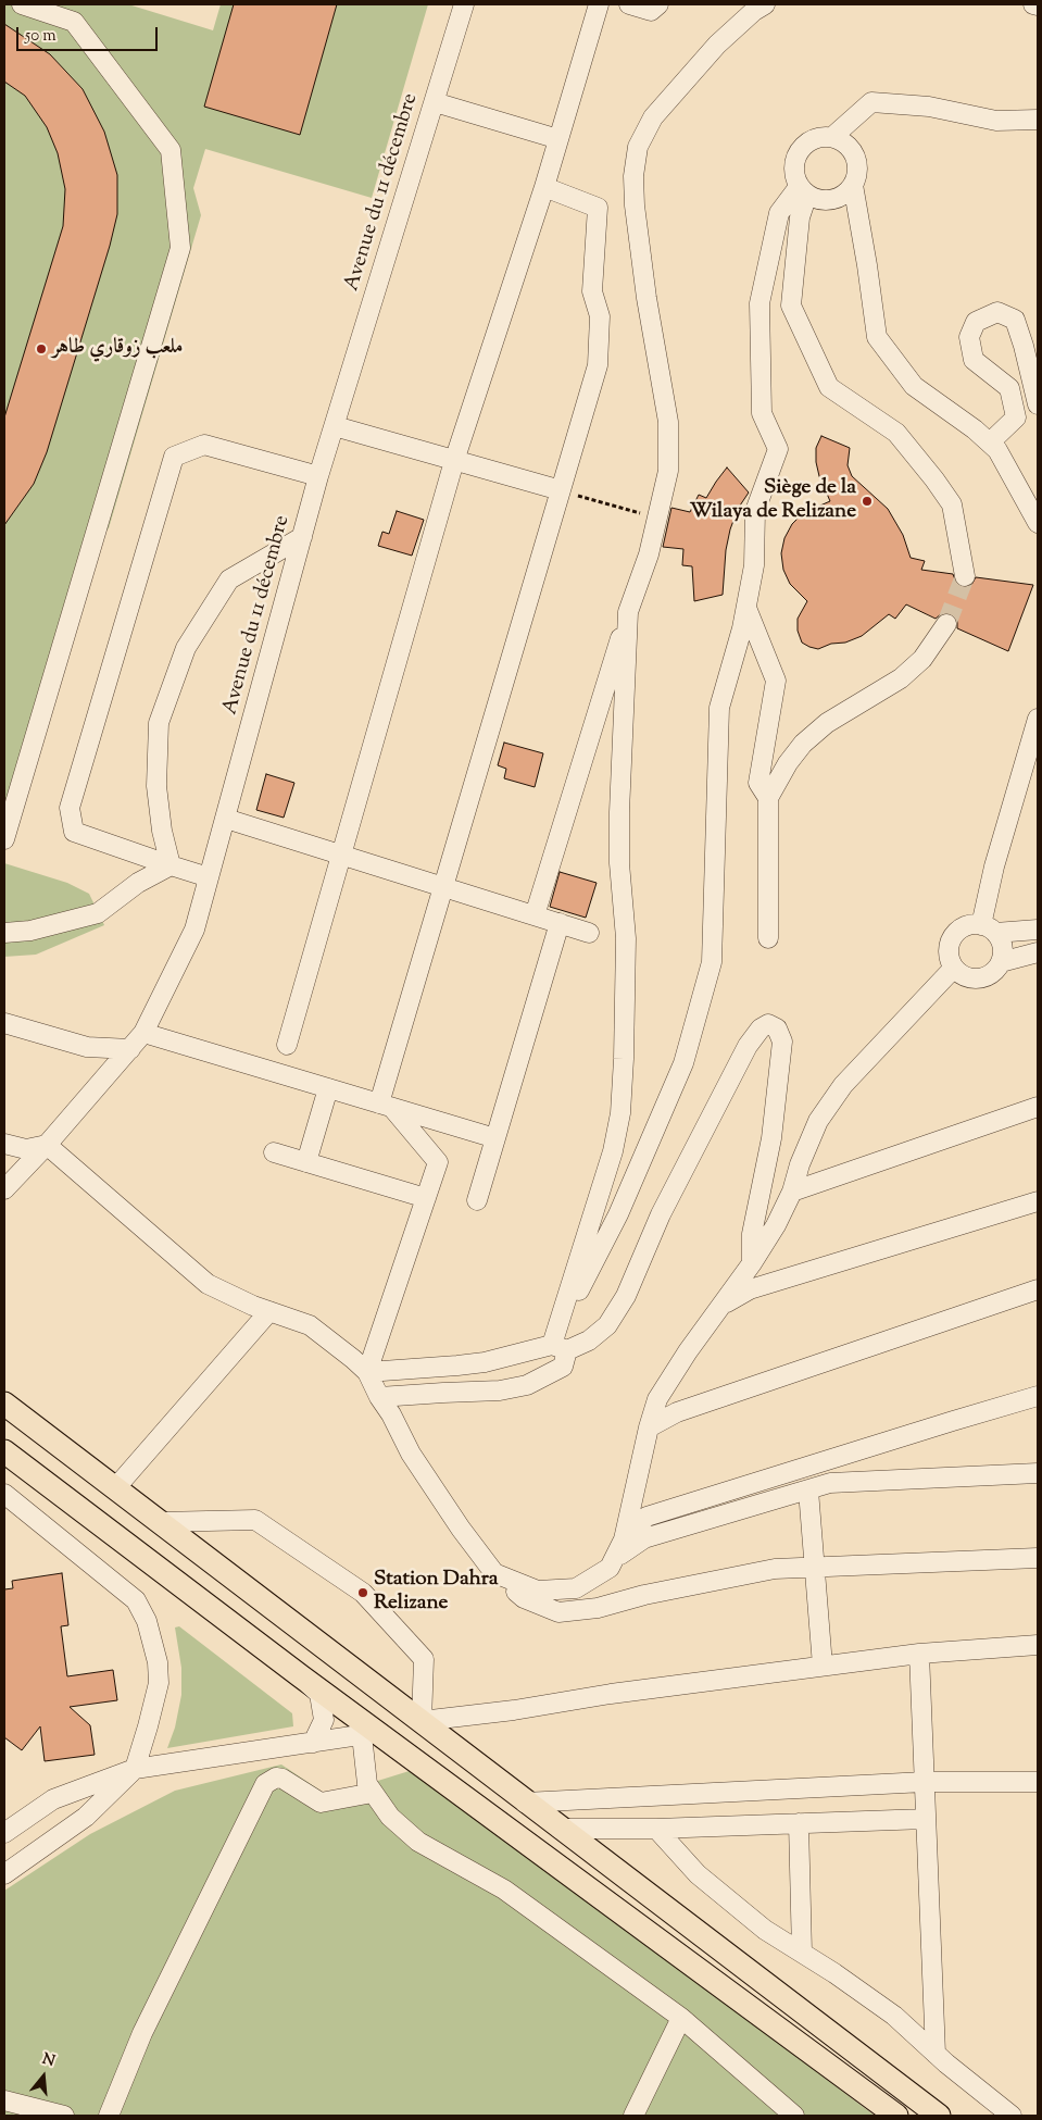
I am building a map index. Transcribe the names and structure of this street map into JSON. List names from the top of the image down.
{
  "streets": {
    "street": ["Avenue du 11 décembre"]
  },
  "places": ["ملعب زوقاري طاهر", "Siège de la Wilaya de Relizane", "Station Dahra Relizane"],
  "scale_bar": "50 m",
  "north": "top"
}
